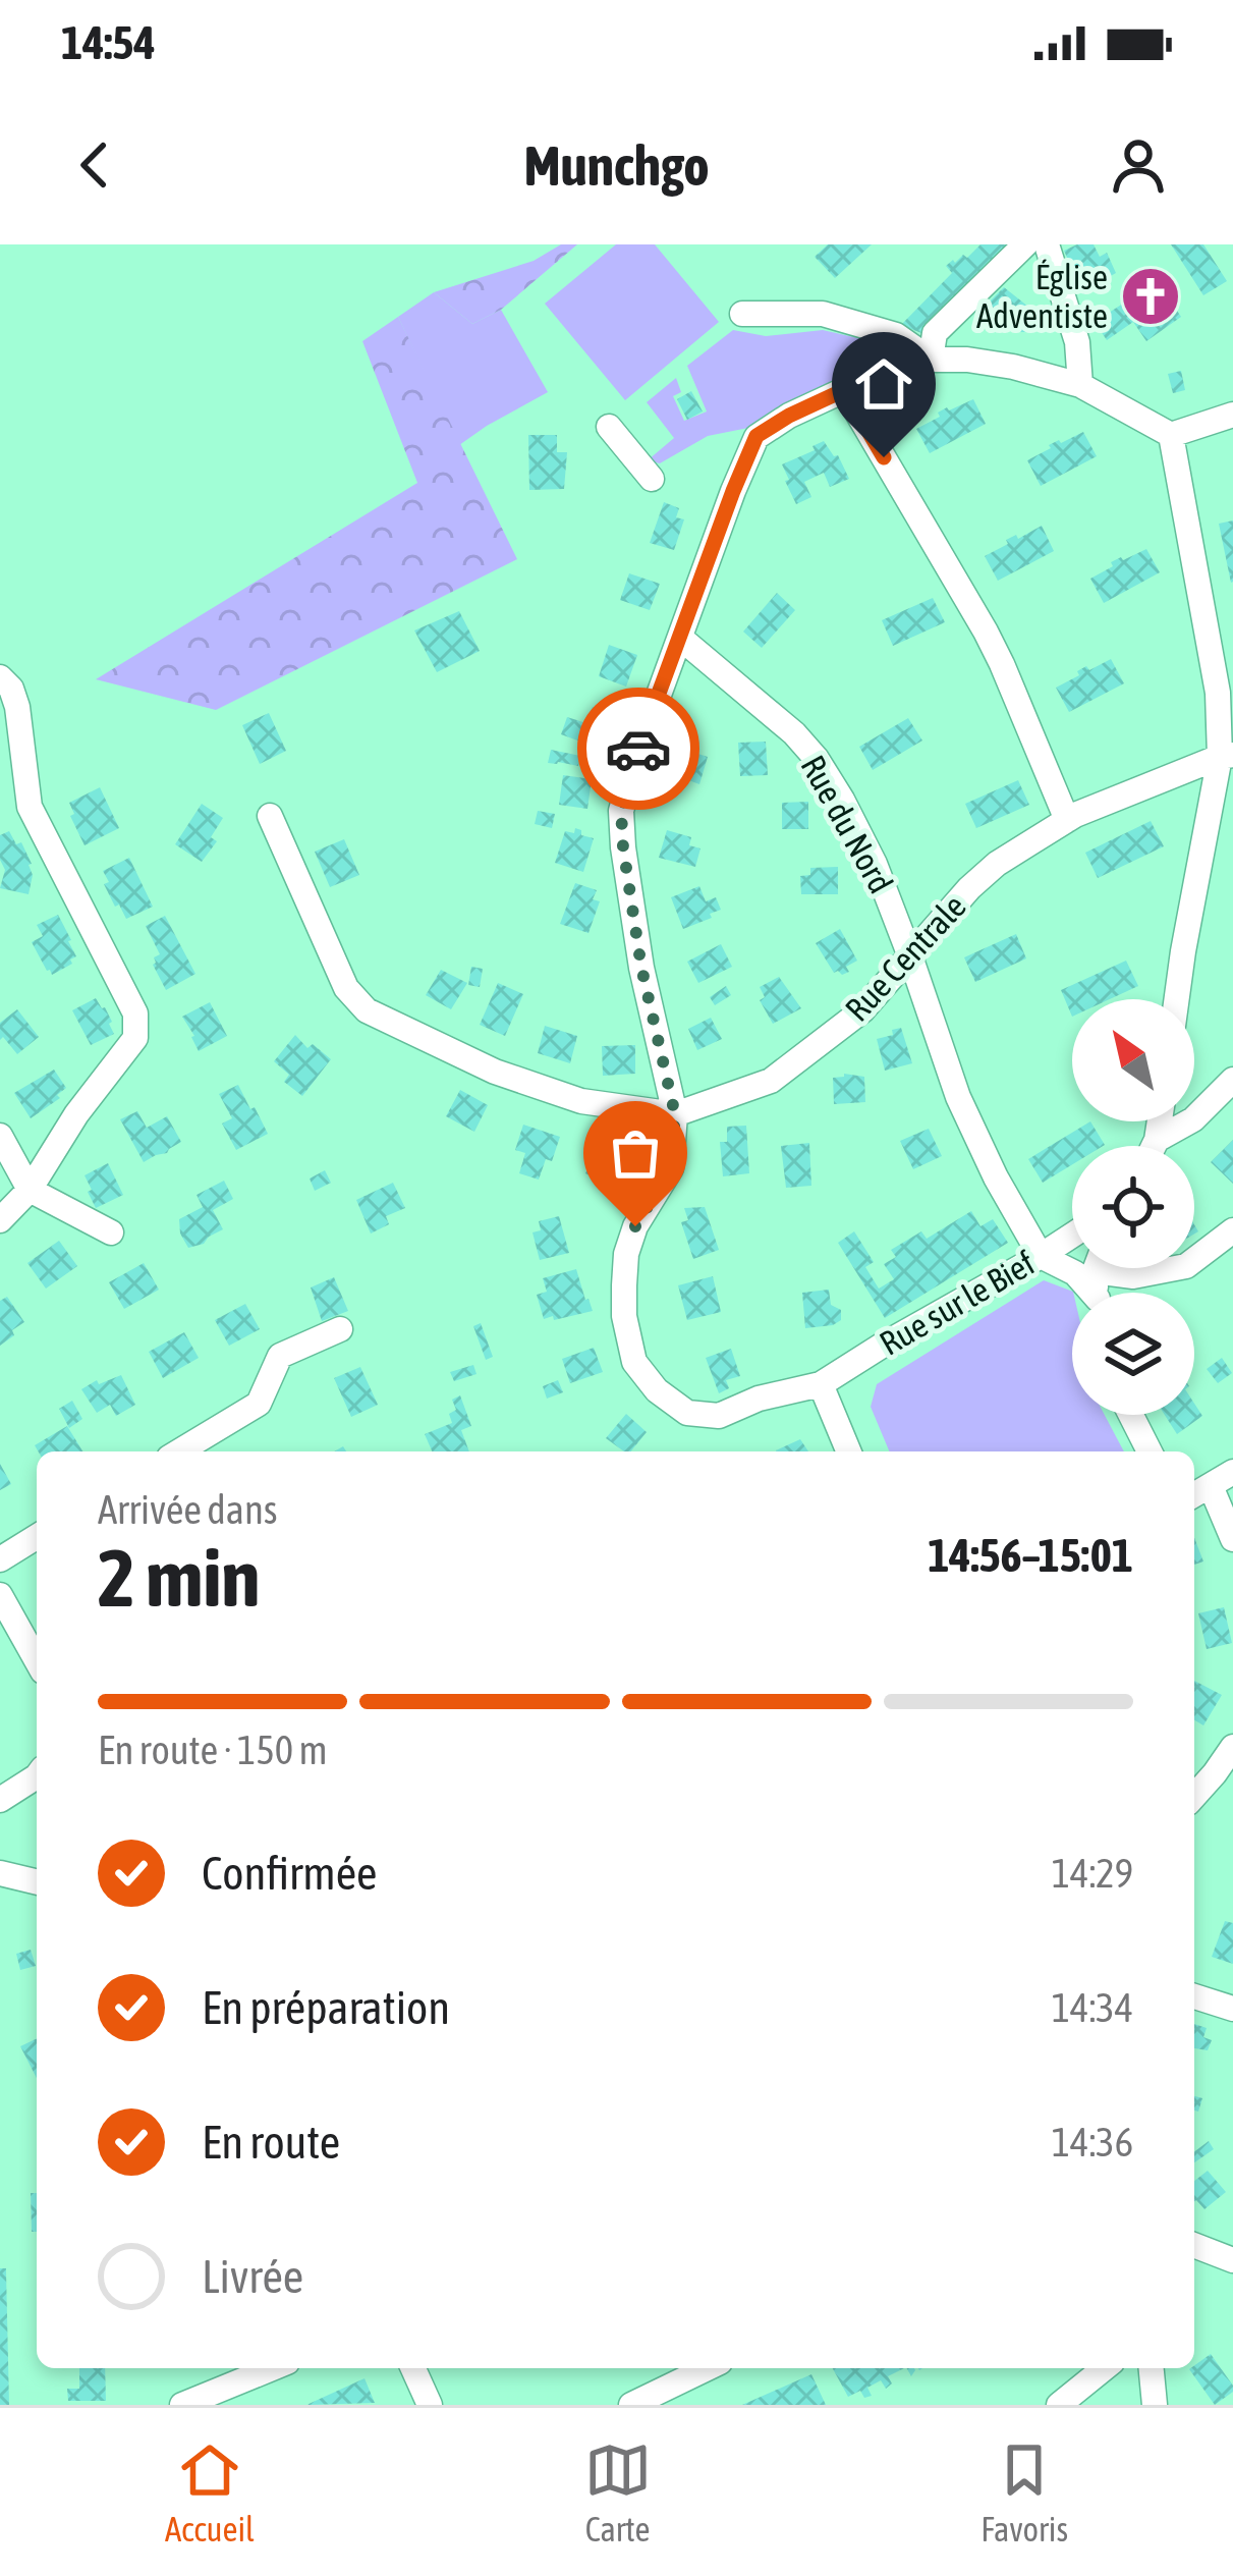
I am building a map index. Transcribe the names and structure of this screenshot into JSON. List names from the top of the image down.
{
  "streets": {
    "street": ["Rue du Nord", "Rue Centrale", "Rue sur le Bief"]
  },
  "crossings": [
    ["Rue du Nord", "Rue Centrale"],
    ["Rue du Nord", "Rue sur le Bief"],
    ["Rue Centrale", "Rue sur le Bief"]
  ],
  "places": {
    "church": ["Église Adventiste"]
  },
  "north": "top left",
  "page": {
    "status": "14:54",
    "header": "Munchgo",
    "heading": ["2 min", "Arrivée dans", "14:56–15:01"],
    "bar": "En route · 150 m",
    "list": [
      ["Confirmée", "14:29"],
      ["En préparation", "14:34"],
      ["En route", "14:36"],
      "Livrée"
    ],
    "tabs": ["Accueil", "Carte", "Favoris"]
  }
}
